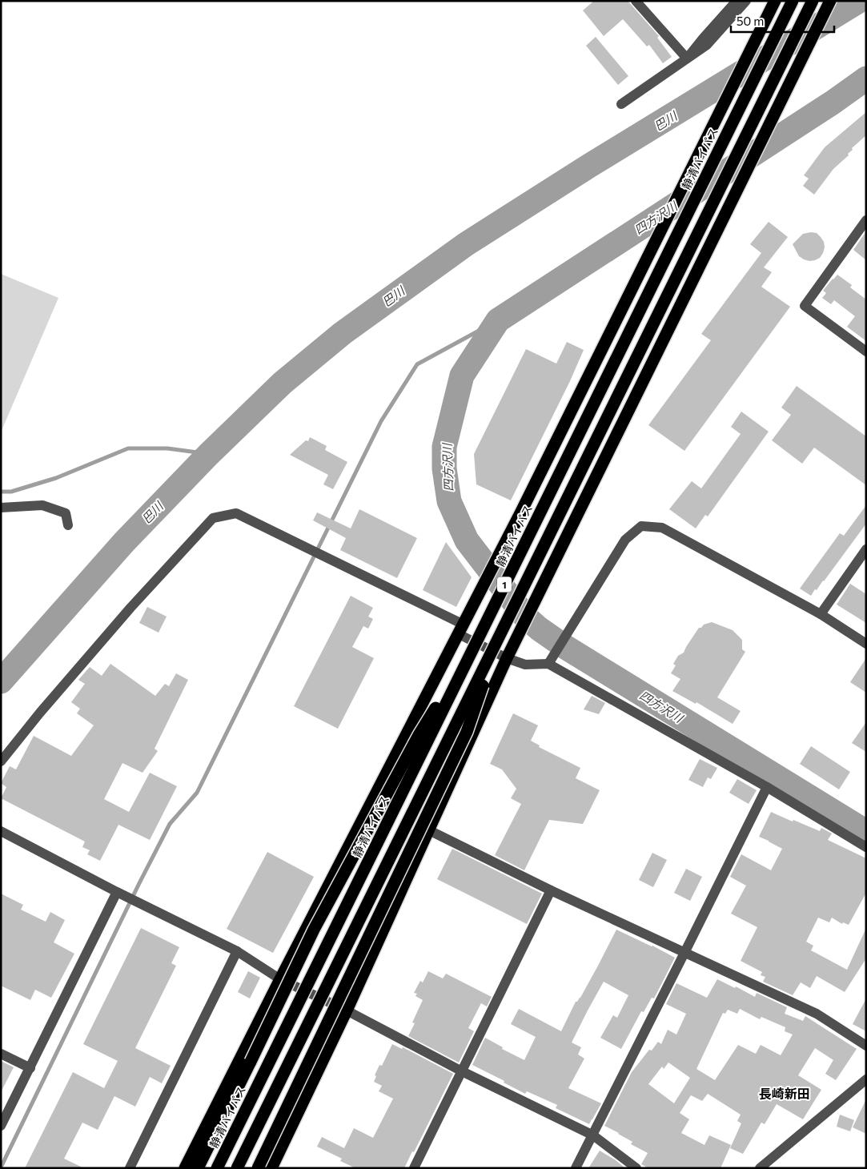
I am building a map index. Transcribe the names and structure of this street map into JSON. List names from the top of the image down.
{
  "streets": {
    "highway": ["静清バイパス", "1"]
  },
  "districts": ["長崎新田"],
  "water": ["巴川", "四方沢川"],
  "scale_bar": "50 m"
}
